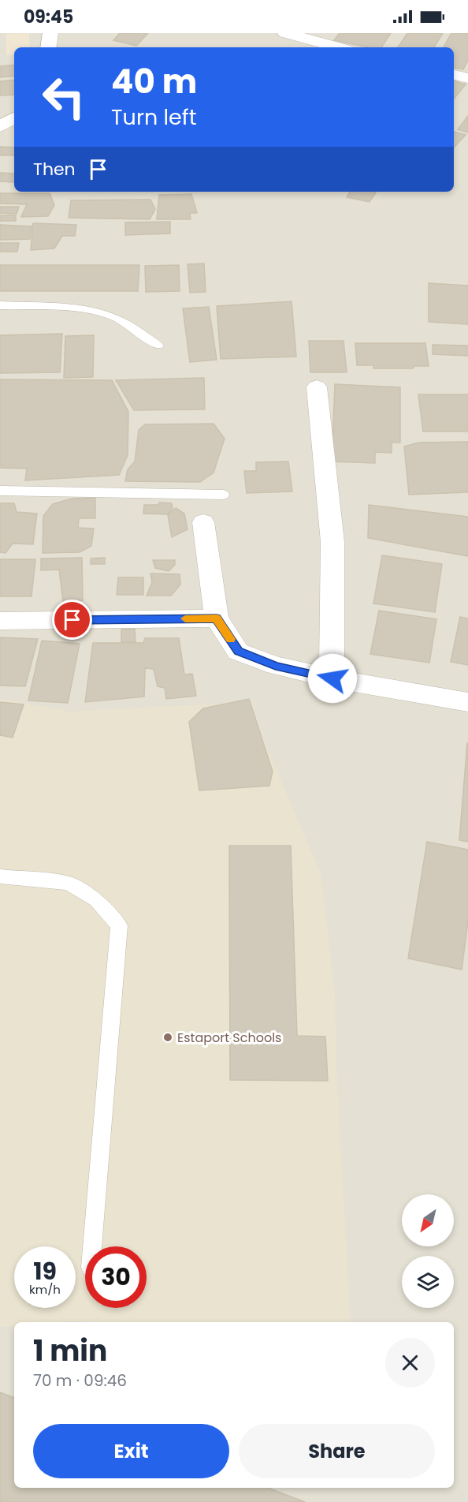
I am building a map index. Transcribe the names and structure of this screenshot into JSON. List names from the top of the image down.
{
  "places": ["Estaport Schools"],
  "north": "bottom left",
  "page": {
    "status": "09:45",
    "turn": ["40 m", "Turn left"],
    "then": "Then",
    "speed": "19 km/h",
    "limit": "30",
    "heading": ["1 min", "70 m · 09:46"],
    "buttons": ["Exit", "Share"]
  }
}
